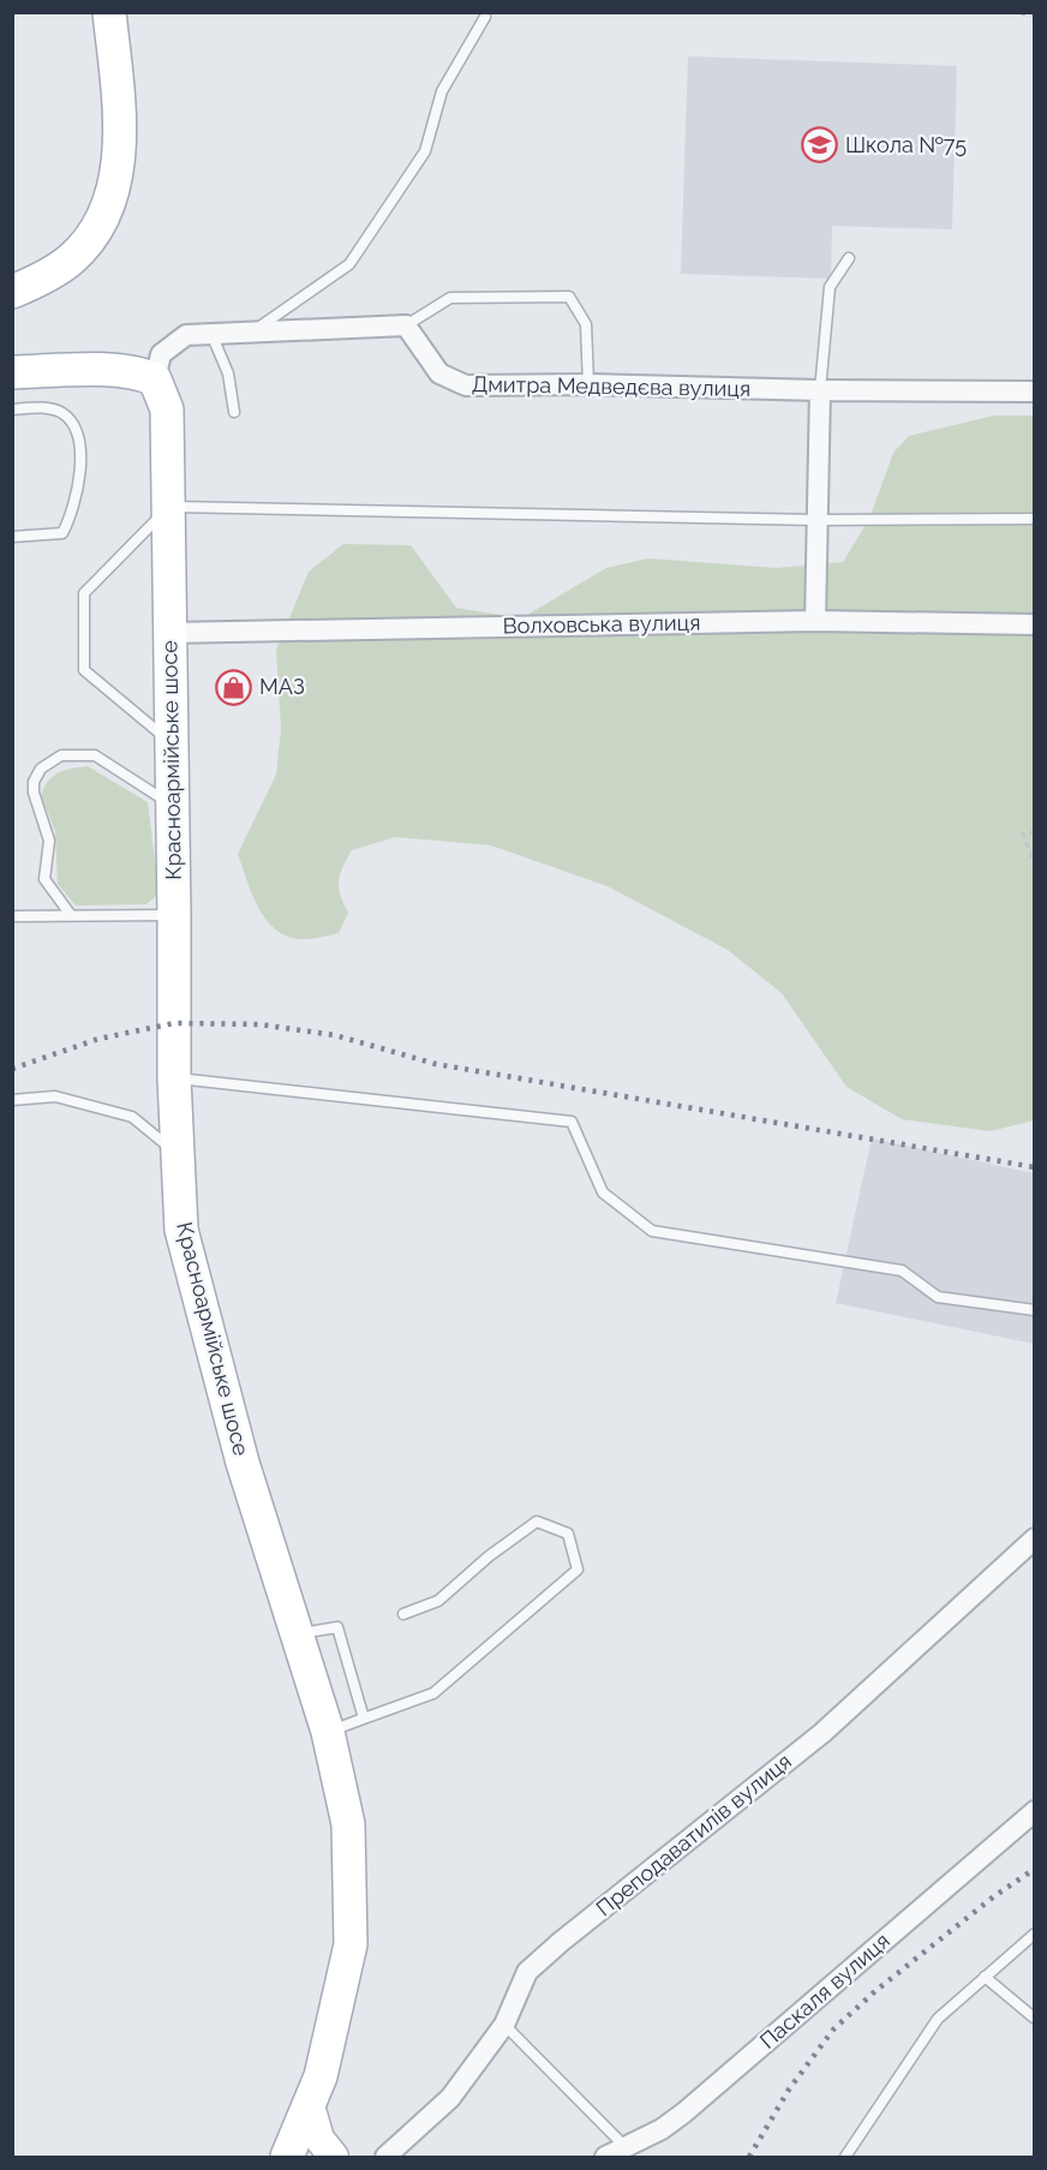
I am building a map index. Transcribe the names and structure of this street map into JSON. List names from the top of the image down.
{
  "streets": {
    "main road": ["Красноармійське шосе"],
    "street": [
      "Дмитра Медведєва вулиця",
      "Волховська вулиця",
      "Преподаватилів вулиця",
      "Паскаля вулиця"
    ]
  },
  "crossings": [
    ["Волховська вулиця", "Красноармійське шосе"]
  ],
  "places": {
    "school or university": ["Школа №75"],
    "shop": ["МАЗ"]
  }
}
